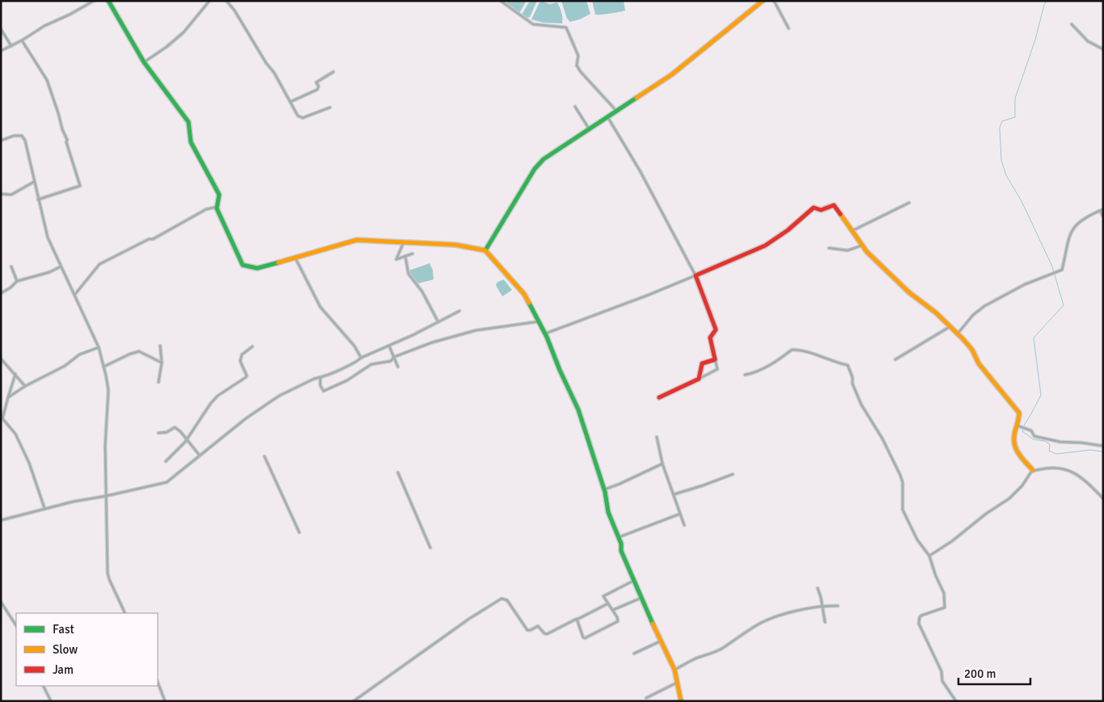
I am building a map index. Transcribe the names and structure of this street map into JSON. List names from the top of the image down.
{
  "legend": ["Fast", "Slow", "Jam"],
  "scale_bar": "200 m"
}
